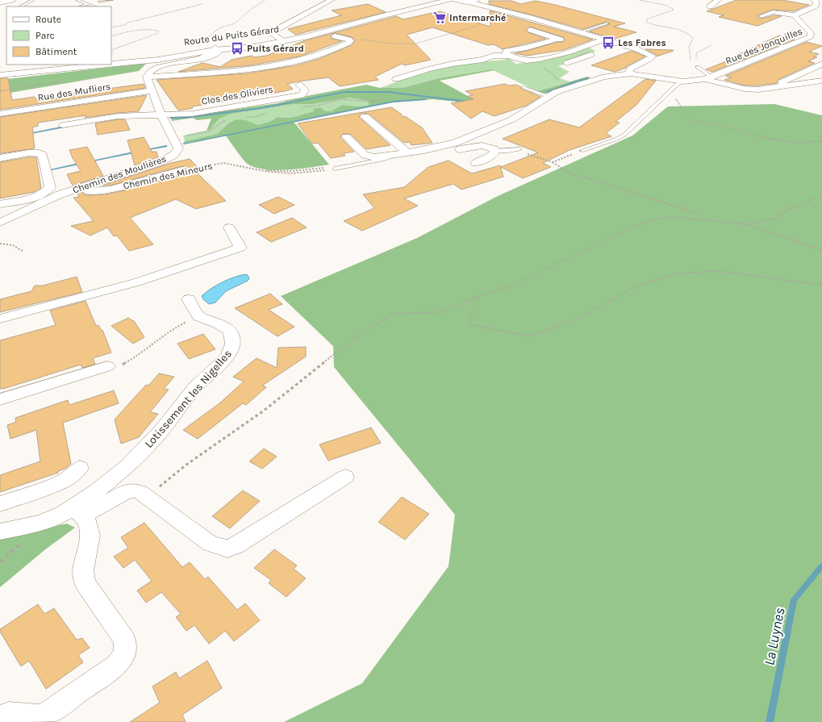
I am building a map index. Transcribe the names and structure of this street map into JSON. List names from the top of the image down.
{
  "streets": {
    "main road": ["Route du Puits Gérard"],
    "street": [
      "Rue des Jonquilles",
      "Rue des Mufliers",
      "Clos des Oliviers",
      "Chemin des Moulières",
      "Chemin des Mineurs",
      "Lotissement les Nigelles"
    ]
  },
  "crossings": [
    ["Rue des Mufliers", "Chemin des Moulières"],
    ["Clos des Oliviers", "Chemin des Moulières"],
    ["Chemin des Moulières", "Chemin des Mineurs"]
  ],
  "water": ["La Luynes"],
  "places": {
    "supermarket": ["Intermarché"],
    "bus stop": ["Les Fabres", "Puits Gérard"]
  },
  "legend": ["Route", "Parc", "Bâtiment"]
}
